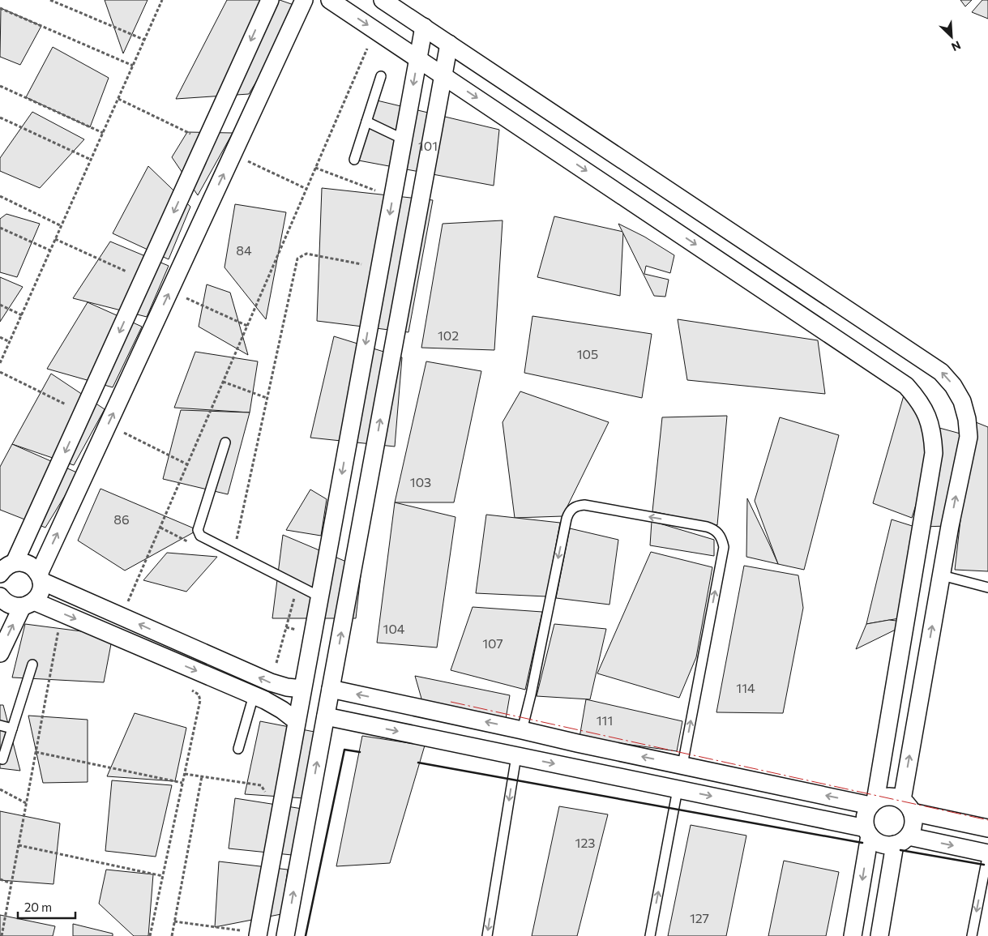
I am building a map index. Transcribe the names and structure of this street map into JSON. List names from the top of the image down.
{
  "house_numbers": [
    "101",
    "84",
    "102",
    "105",
    "103",
    "86",
    "104",
    "107",
    "114",
    "111",
    "123",
    "127"
  ],
  "scale_bar": "20 m",
  "north": "bottom right"
}
